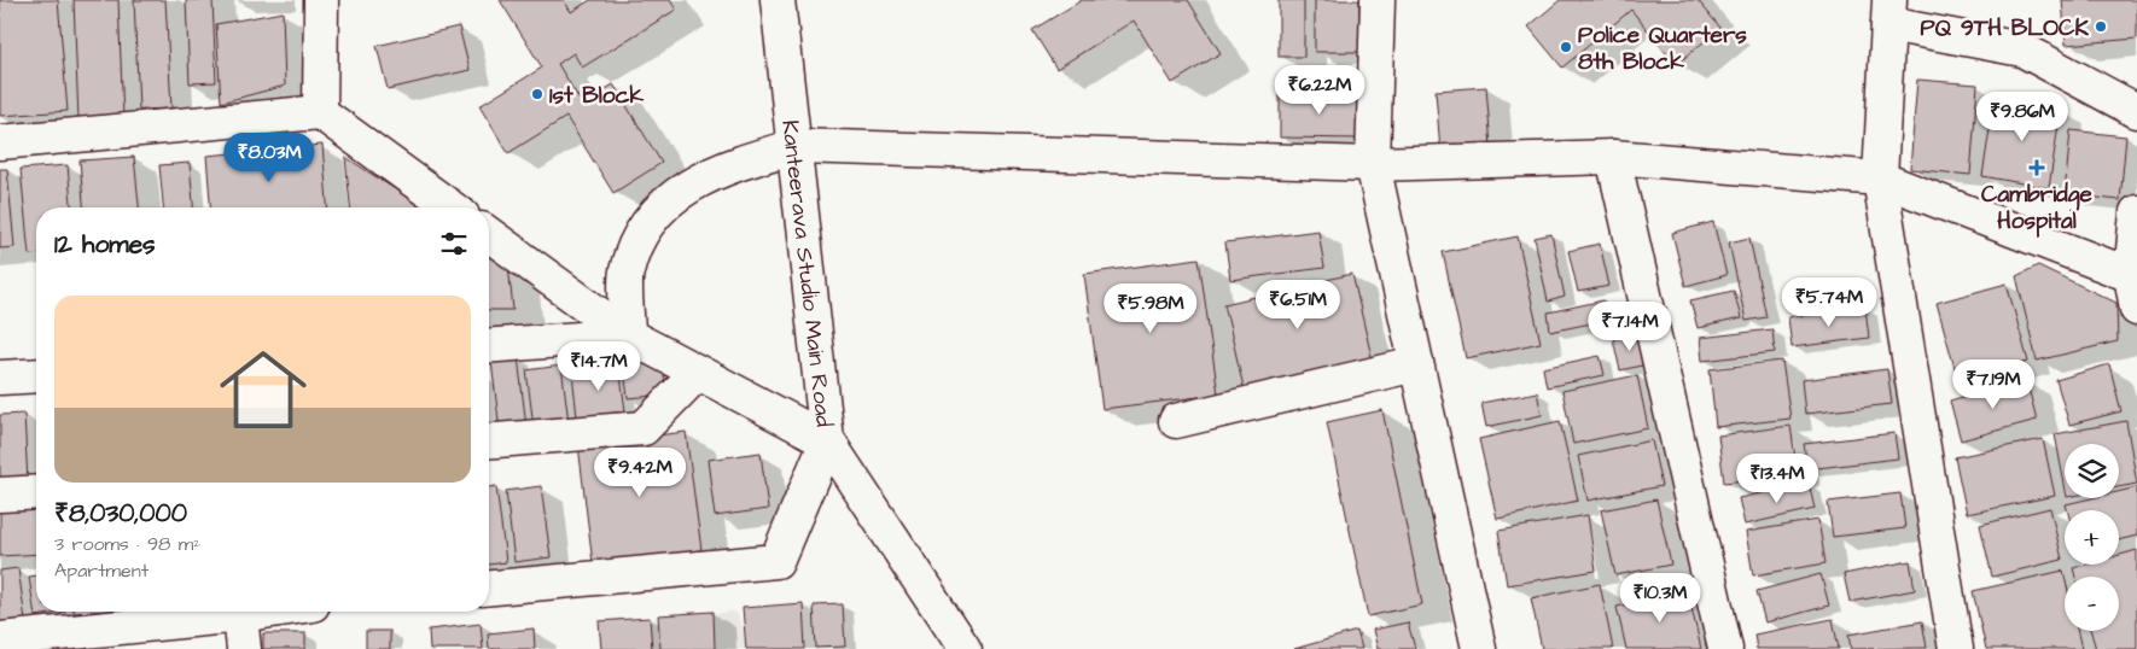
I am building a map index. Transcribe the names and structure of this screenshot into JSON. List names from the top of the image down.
{
  "streets": {
    "street": ["Kanteerava Studio Main Road"]
  },
  "places": {
    "other": ["PQ 9TH BLOCK", "Police Quarters 8th Block", "1st Block"],
    "health": ["Cambridge Hospital"]
  },
  "page": {
    "price": [
      "₹6.22M",
      "₹9.86M",
      "₹8.03M",
      "₹5.74M",
      "₹6.51M",
      "₹5.98M",
      "₹7.14M",
      "₹14.7M",
      "₹7.19M",
      "₹9.42M",
      "₹13.4M",
      "₹10.3M"
    ],
    "heading": "12 homes",
    "list": [
      {
        "name": "₹8,030,000",
        "note": "3 rooms · 98 m² · Apartment"
      }
    ],
    "map_buttons": ["+", "−"]
  }
}
